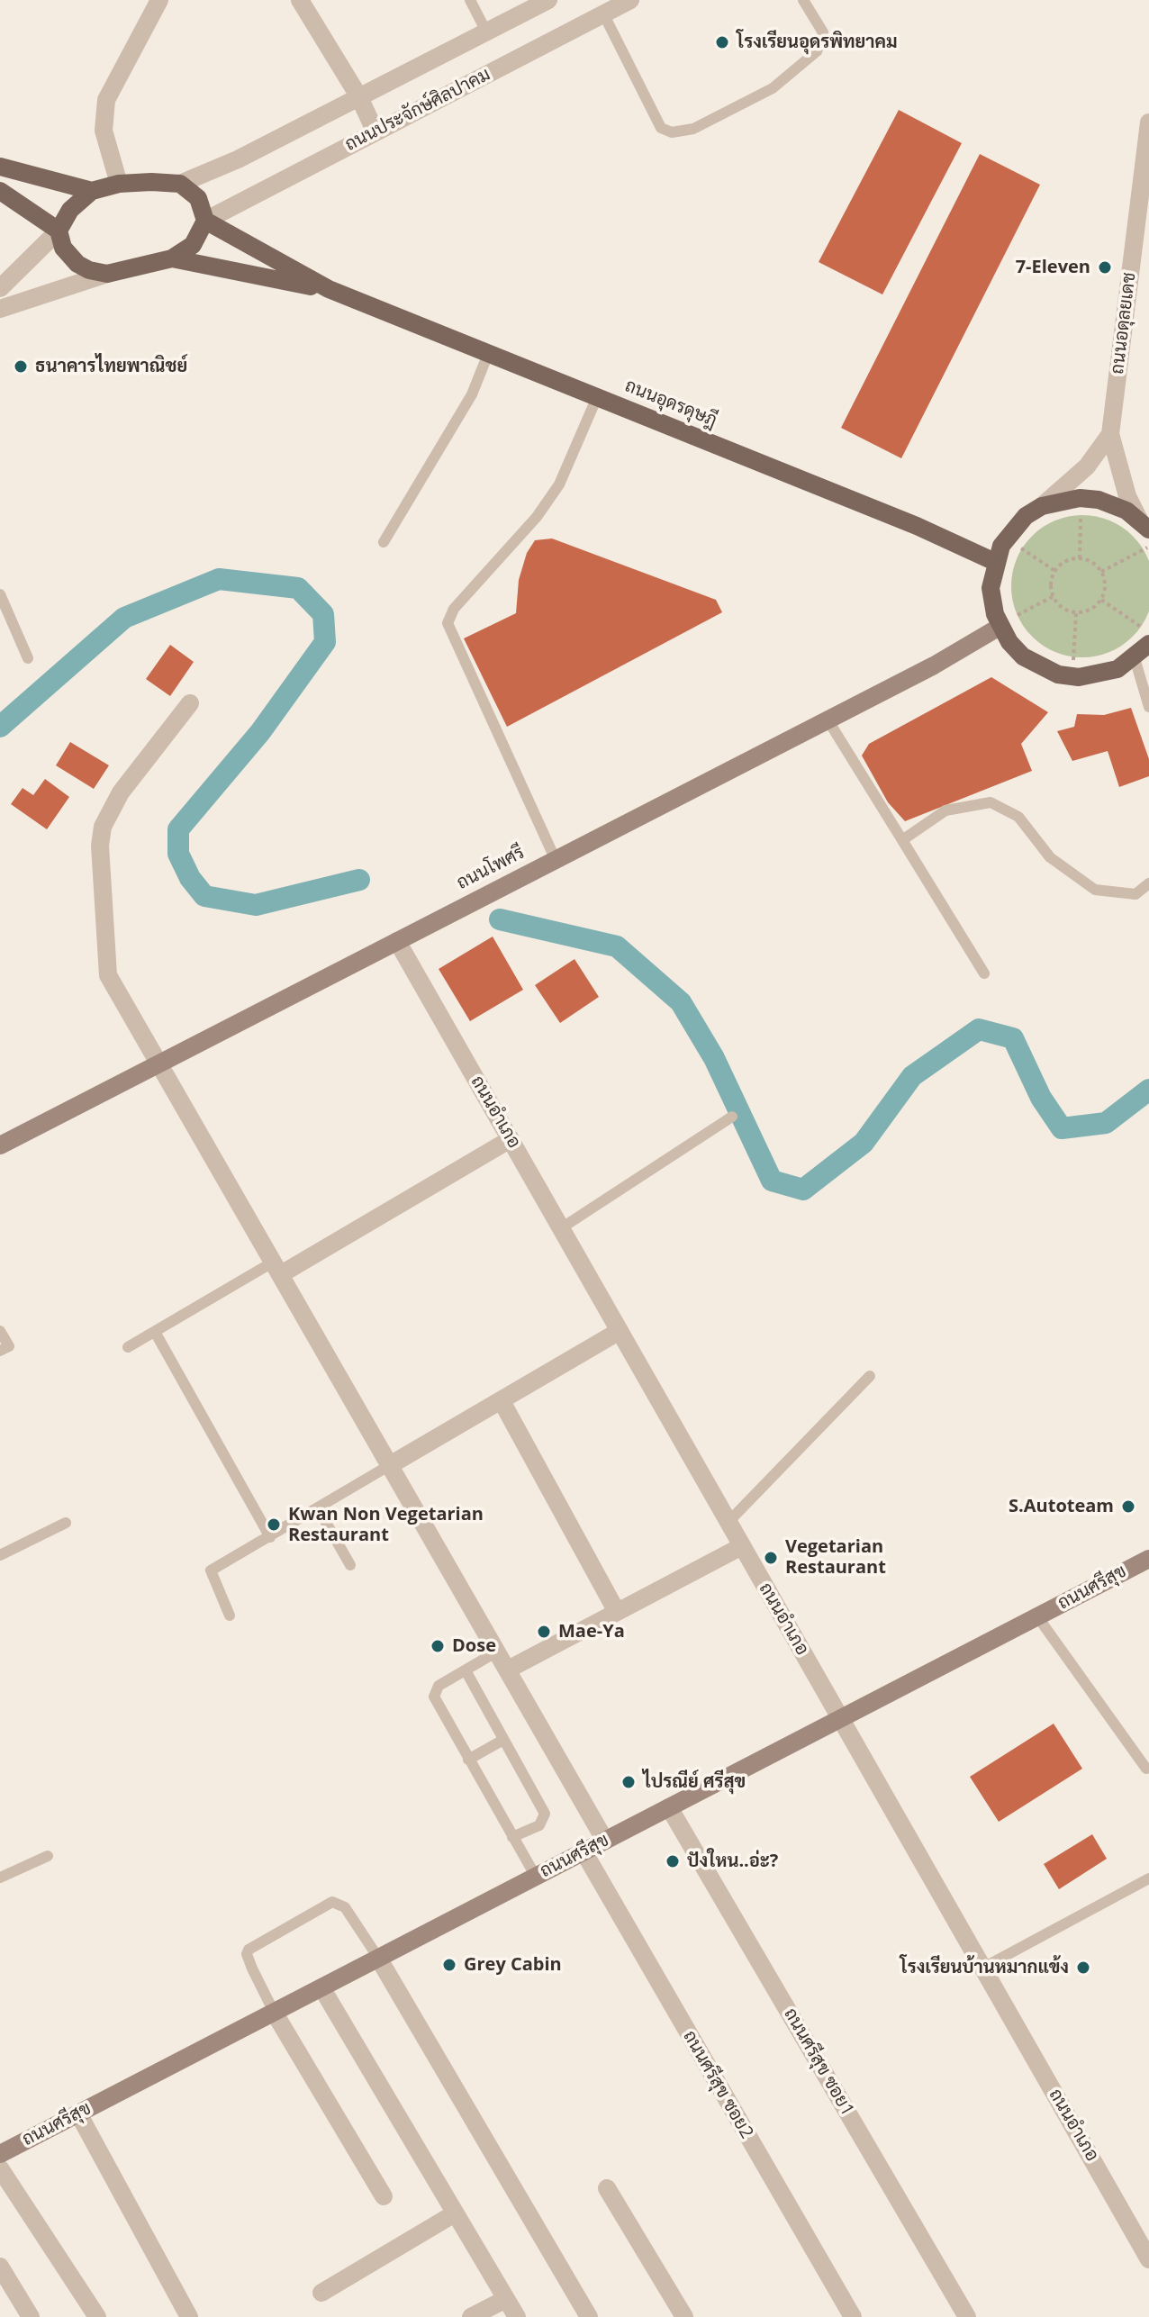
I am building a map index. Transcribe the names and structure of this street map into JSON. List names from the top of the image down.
{
  "streets": {
    "main road": ["ถนนอุดรดุษฎี", "ถนนโพศรี", "ถนนศรีสุข"],
    "street": [
      "ถนนประจักษ์ศิลปาคม",
      "ถนนอดุลยเดช",
      "ถนนอำเภอ",
      "ถนนศรีสุข ซอย1",
      "ถนนศรีสุข ซอย2"
    ]
  },
  "crossings": [
    ["ถนนประจักษ์ศิลปาคม", "ถนนอุดรดุษฎี"],
    ["ถนนโพศรี", "ถนนอำเภอ"],
    ["ถนนอำเภอ", "ถนนศรีสุข"],
    ["ถนนศรีสุข", "ถนนศรีสุข ซอย1"],
    ["ถนนศรีสุข", "ถนนศรีสุข ซอย2"]
  ],
  "places": [
    "โรงเรียนอุดรพิทยาคม",
    "7-Eleven",
    "ธนาคารไทยพาณิชย์",
    "S.Autoteam",
    "Kwan Non Vegetarian Restaurant",
    "Vegetarian Restaurant",
    "Mae-Ya",
    "Dose",
    "ไปรณีย์ ศรีสุข",
    "ปังใหน..อ่ะ?",
    "Grey Cabin",
    "โรงเรียนบ้านหมากแข้ง"
  ]
}
